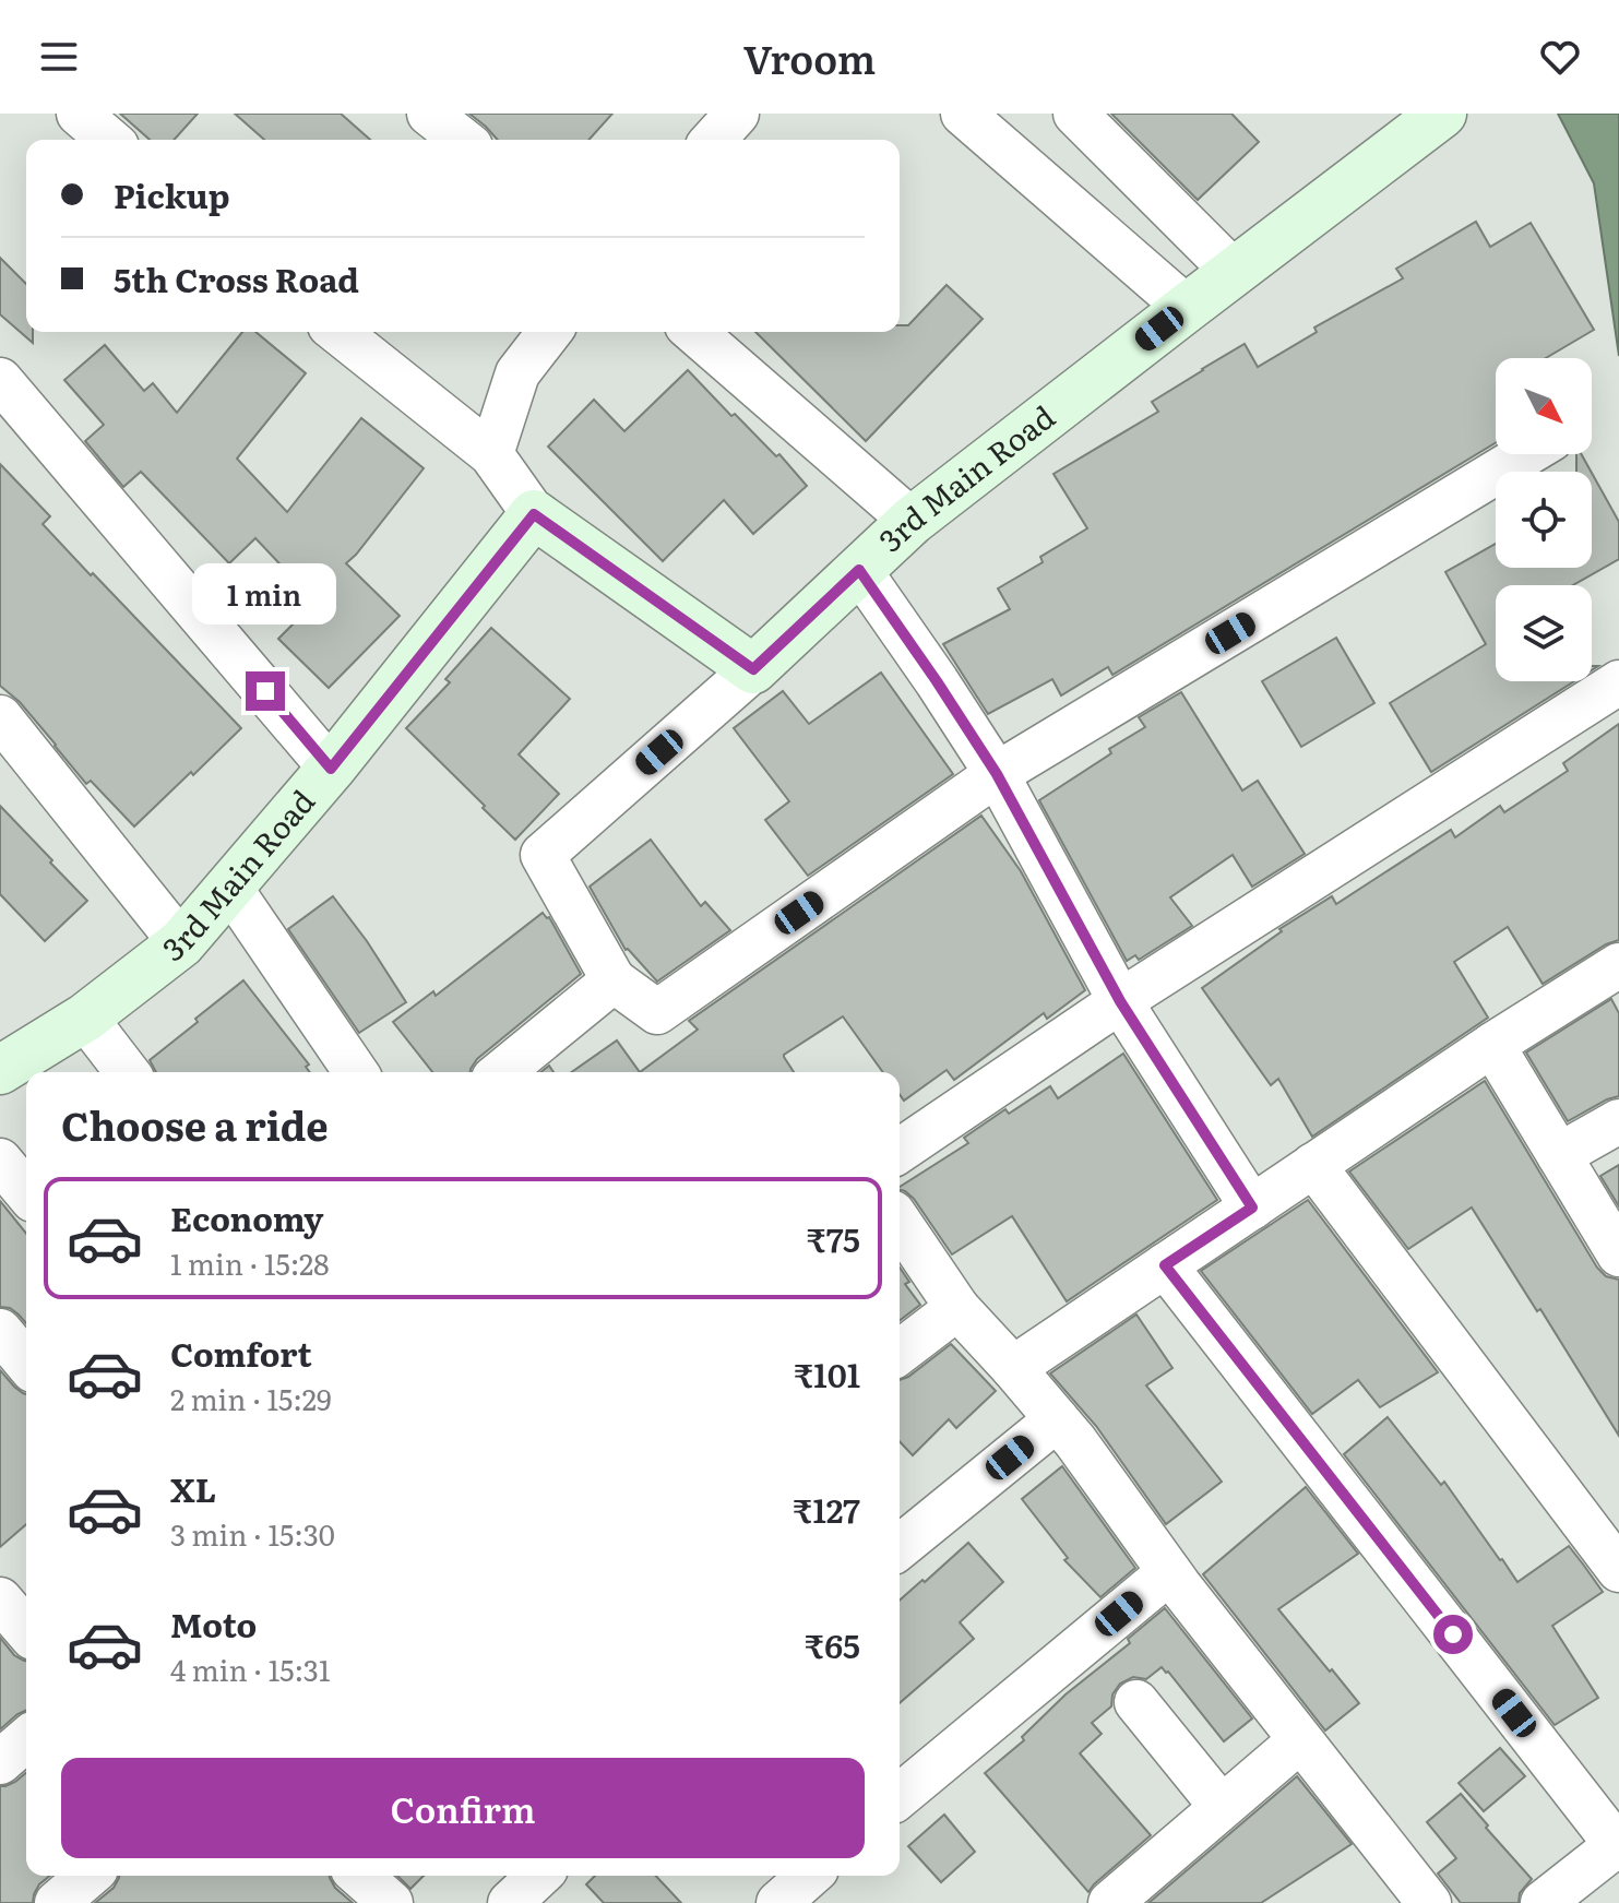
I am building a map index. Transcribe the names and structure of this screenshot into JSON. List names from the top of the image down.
{
  "streets": {
    "street": ["3rd Main Road"]
  },
  "north": "bottom right",
  "page": {
    "header": "Vroom",
    "banner": ["Pickup", "5th Cross Road"],
    "bubble": "1 min",
    "heading": "Choose a ride",
    "list": [
      {
        "name": "Economy",
        "note": "1 min · 15:28",
        "value": "₹75"
      },
      {
        "name": "Comfort",
        "note": "2 min · 15:29",
        "value": "₹101"
      },
      {
        "name": "XL",
        "note": "3 min · 15:30",
        "value": "₹127"
      },
      {
        "name": "Moto",
        "note": "4 min · 15:31",
        "value": "₹65"
      }
    ],
    "buttons": "Confirm"
  }
}
